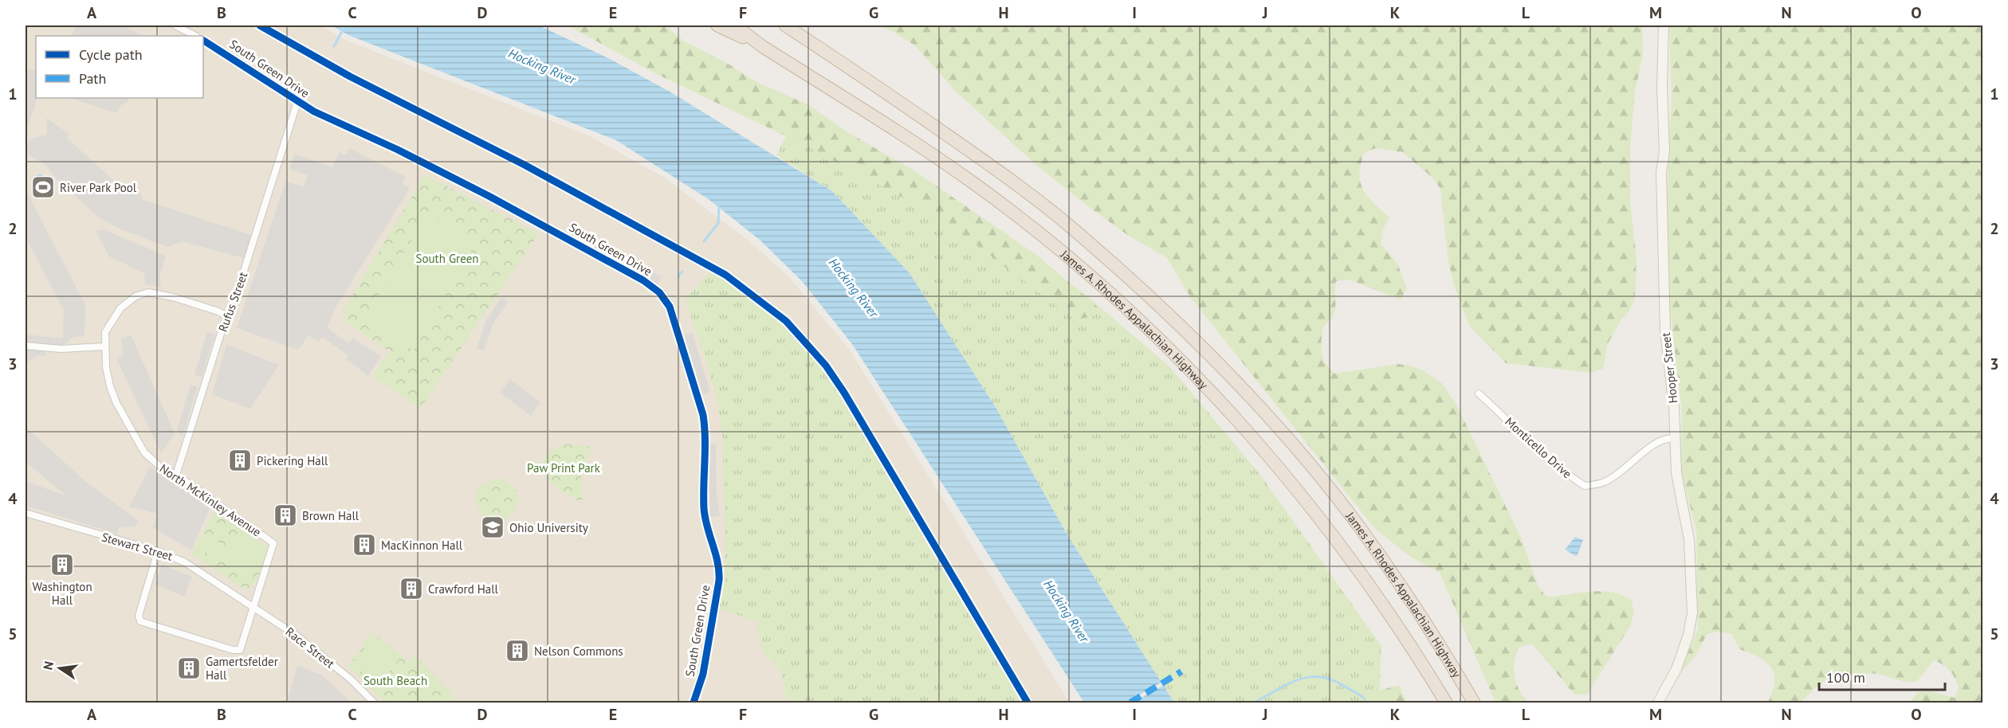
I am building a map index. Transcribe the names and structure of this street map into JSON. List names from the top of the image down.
{
  "streets": {
    "highway": ["James A. Rhodes Appalachian Highway"],
    "street": [
      "South Green Drive",
      "Rufus Street",
      "Hooper Street",
      "Monticello Drive",
      "North McKinley Avenue",
      "Stewart Street",
      "Race Street"
    ]
  },
  "crossings": [
    ["South Green Drive", "Rufus Street"],
    ["Rufus Street", "North McKinley Avenue"],
    ["Hooper Street", "Monticello Drive"],
    ["North McKinley Avenue", "Race Street"],
    ["Stewart Street", "Race Street"]
  ],
  "water": ["Hocking River"],
  "parks": ["South Green", "Paw Print Park", "South Beach"],
  "places": {
    "sports": ["River Park Pool"],
    "building": [
      "Pickering Hall",
      "Brown Hall",
      "MacKinnon Hall",
      "Washington Hall",
      "Crawford Hall",
      "Nelson Commons",
      "Gamertsfelder Hall"
    ],
    "school or university": ["Ohio University"]
  },
  "legend": ["Cycle path", "Path"],
  "scale_bar": "100 m",
  "north": "left",
  "grid": {
    "columns": [
      "A",
      "B",
      "C",
      "D",
      "E",
      "F",
      "G",
      "H",
      "I",
      "J",
      "K",
      "L",
      "M",
      "N",
      "O"
    ],
    "rows": [
      "1",
      "2",
      "3",
      "4",
      "5"
    ]
  }
}
